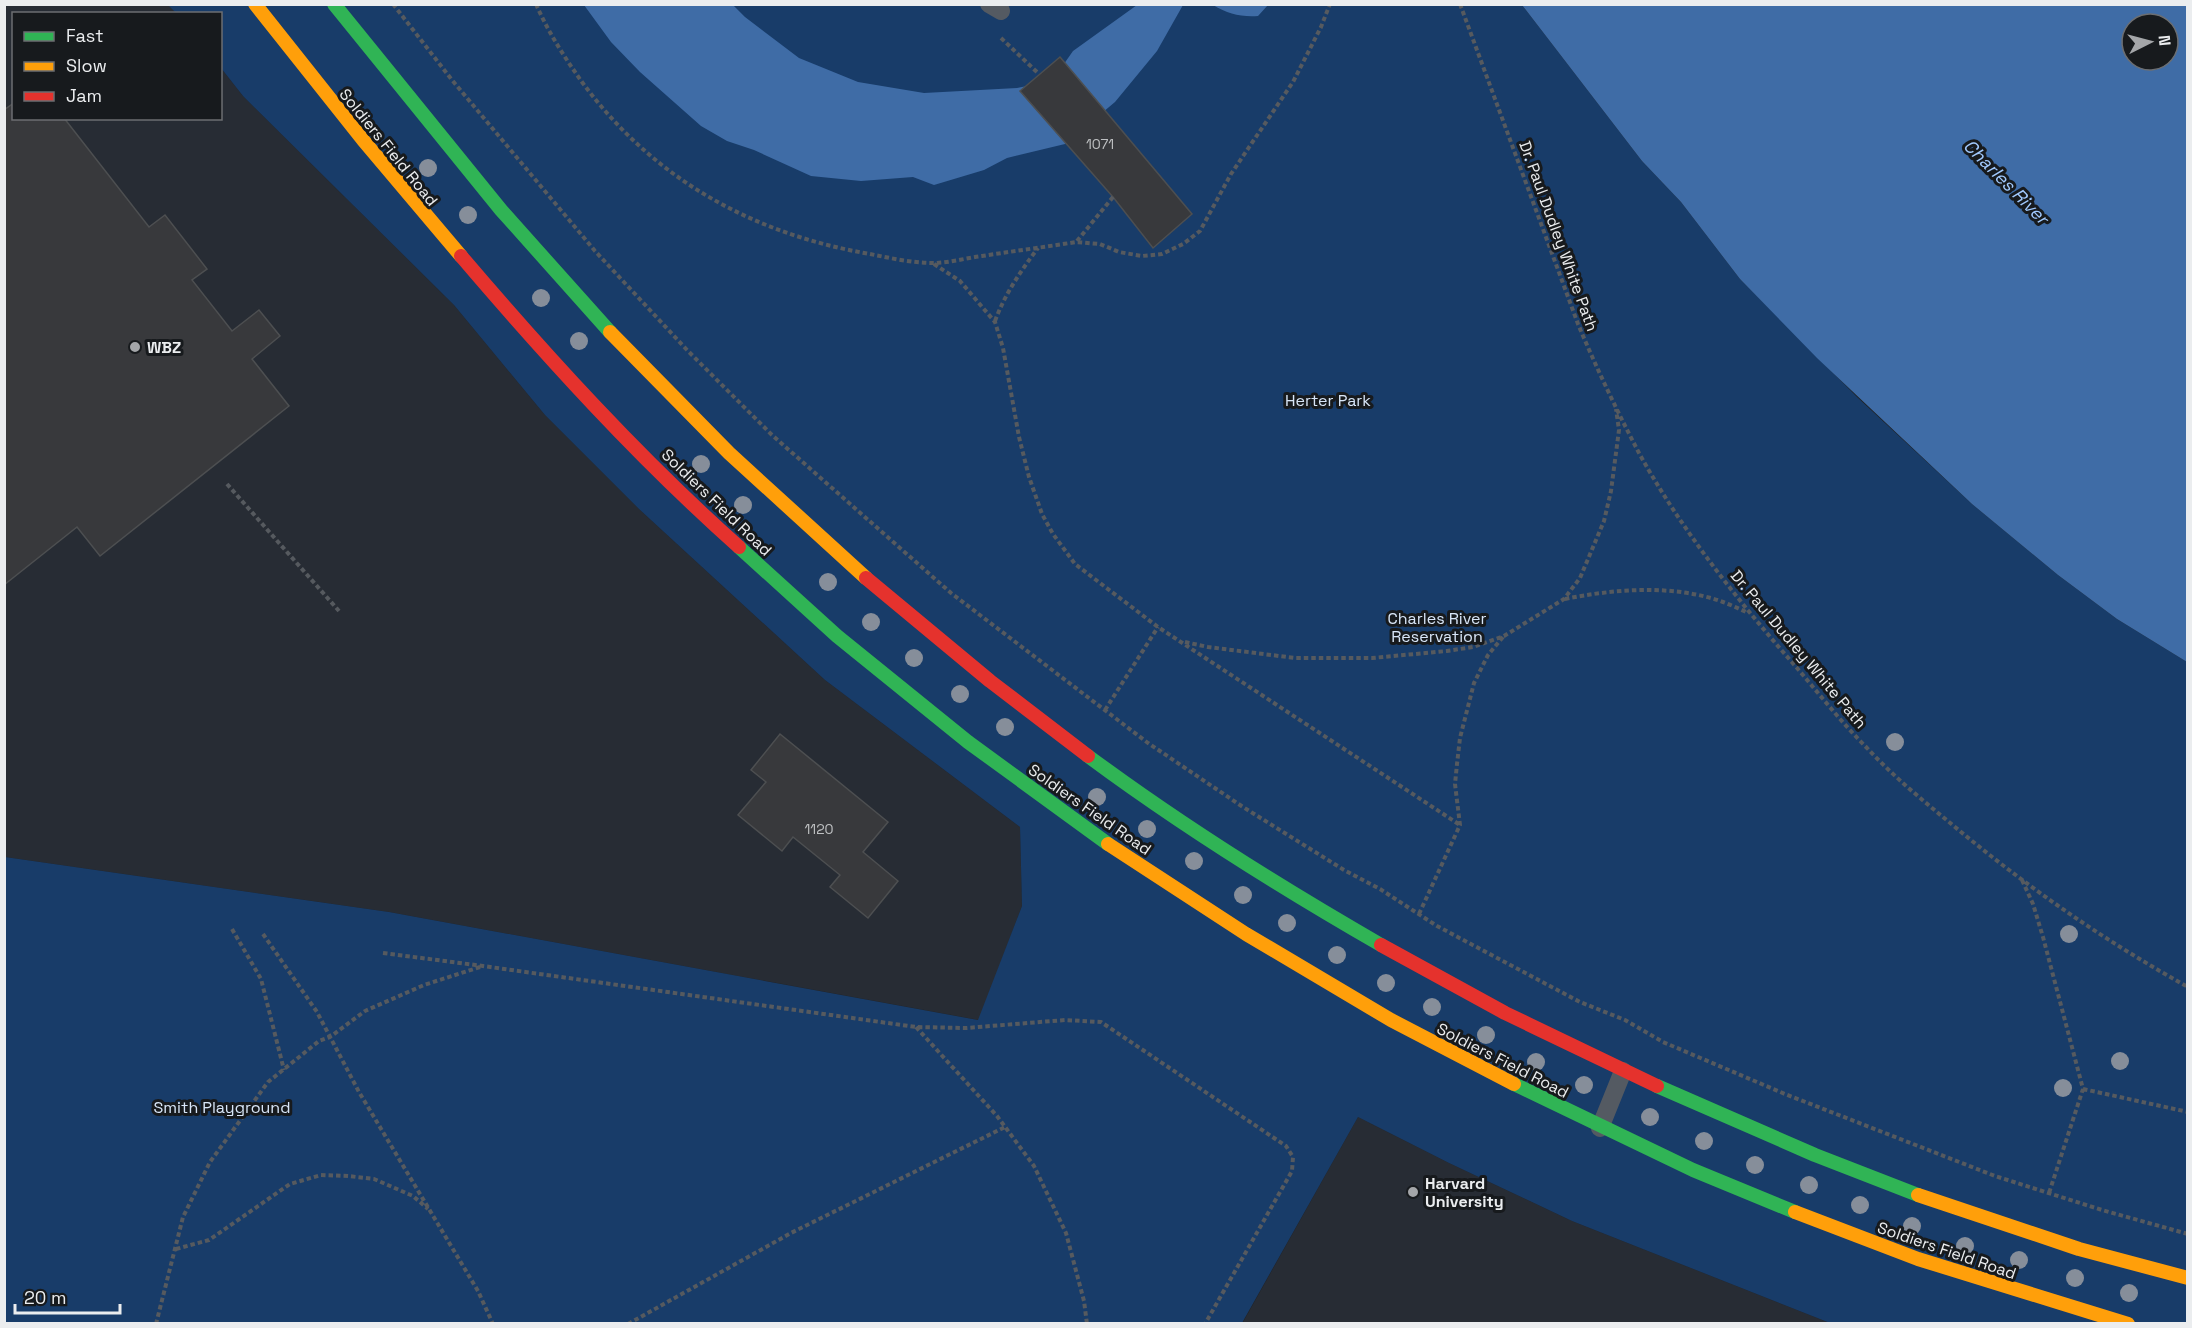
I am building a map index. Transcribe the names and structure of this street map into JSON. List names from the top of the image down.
{
  "streets": {
    "main road": ["Soldiers Field Road"],
    "path": ["Dr. Paul Dudley White Path"]
  },
  "water": ["Charles River"],
  "parks": ["Herter Park", "Charles River Reservation", "Smith Playground"],
  "places": ["WBZ", "Harvard University"],
  "house_numbers": ["1071", "1120"],
  "legend": ["Fast", "Slow", "Jam"],
  "scale_bar": "20 m",
  "north": "right"
}
